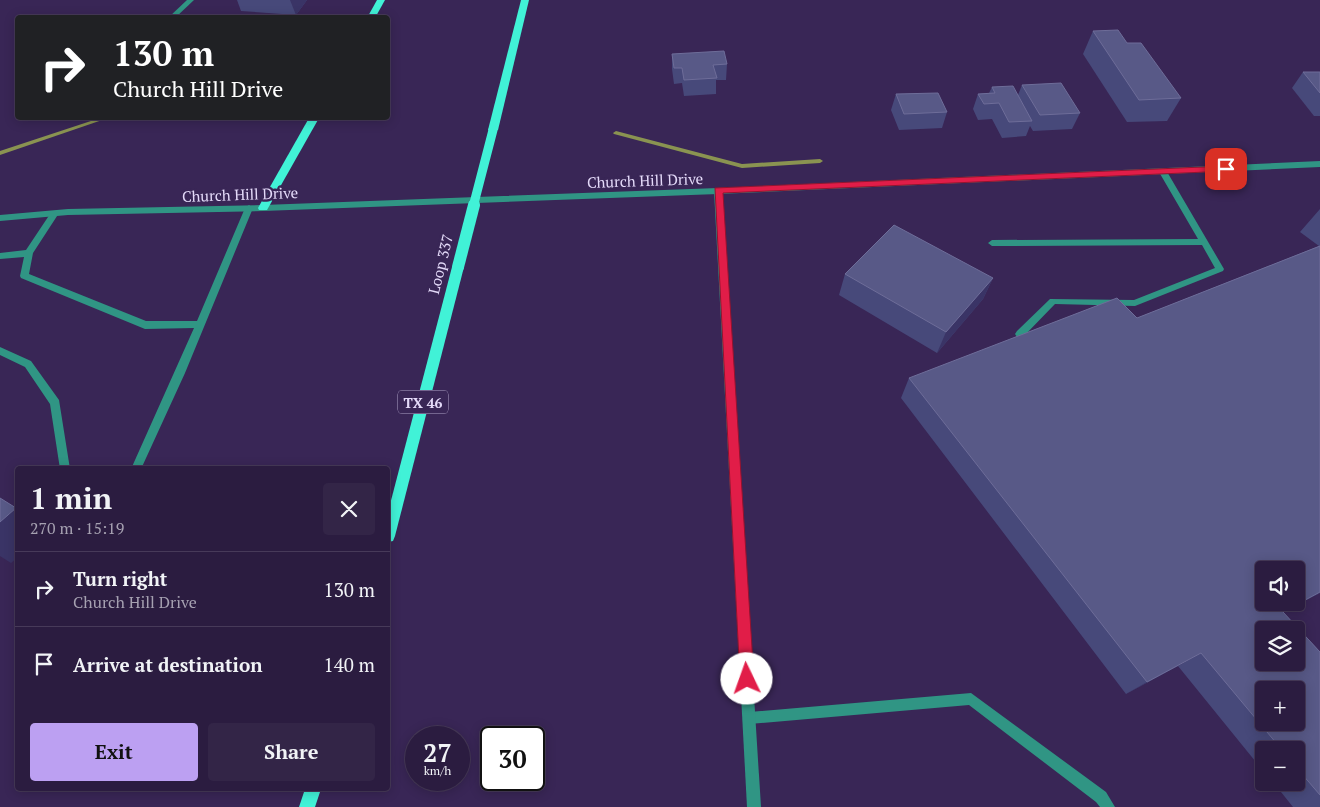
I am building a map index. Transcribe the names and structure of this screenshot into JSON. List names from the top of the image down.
{
  "streets": {
    "main road": ["Loop 337", "TX 46"],
    "street": ["Church Hill Drive"]
  },
  "page": {
    "turn": ["130 m", "Church Hill Drive"],
    "heading": ["1 min", "270 m · 15:19"],
    "list": [
      {
        "name": "Turn right",
        "note": "Church Hill Drive",
        "value": "130 m"
      },
      {
        "name": "Arrive at destination",
        "value": "140 m"
      }
    ],
    "map_buttons": ["+", "−"],
    "buttons": ["Exit", "Share"],
    "speed": "27 km/h",
    "limit": "30"
  }
}
